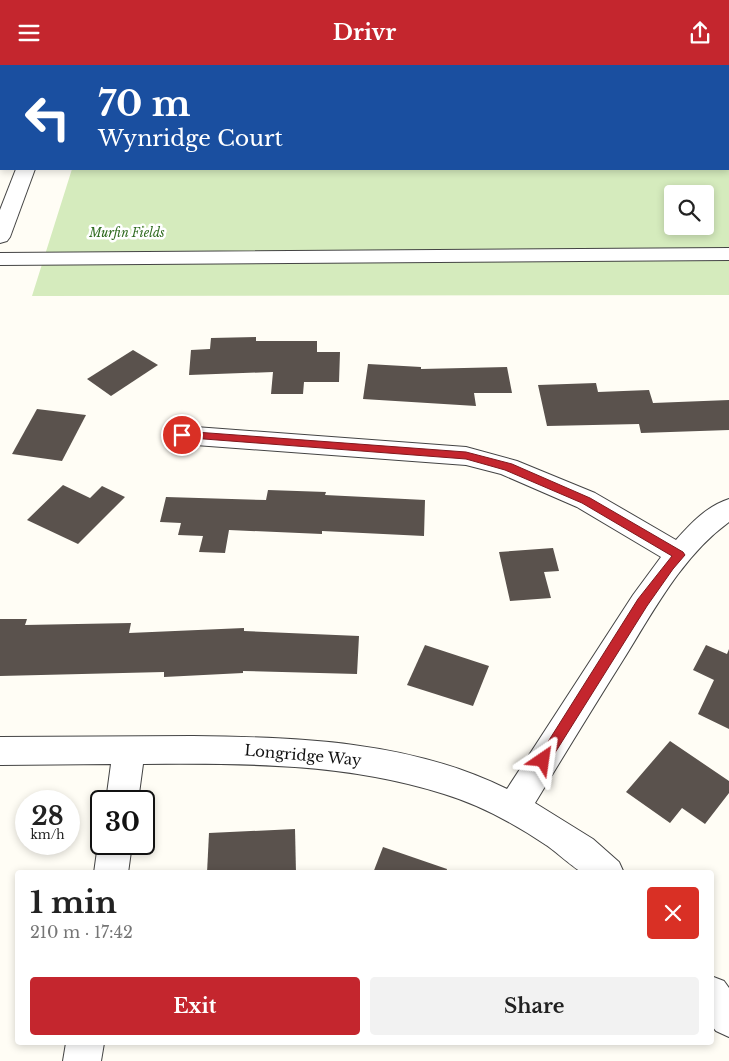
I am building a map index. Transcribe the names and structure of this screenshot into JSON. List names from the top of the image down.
{
  "streets": {
    "street": ["Longridge Way"]
  },
  "parks": ["Murfin Fields"],
  "page": {
    "header": "Drivr",
    "turn": ["70 m", "Wynridge Court"],
    "speed": "28 km/h",
    "limit": "30",
    "heading": ["1 min", "210 m · 17:42"],
    "buttons": ["Exit", "Share"]
  }
}
